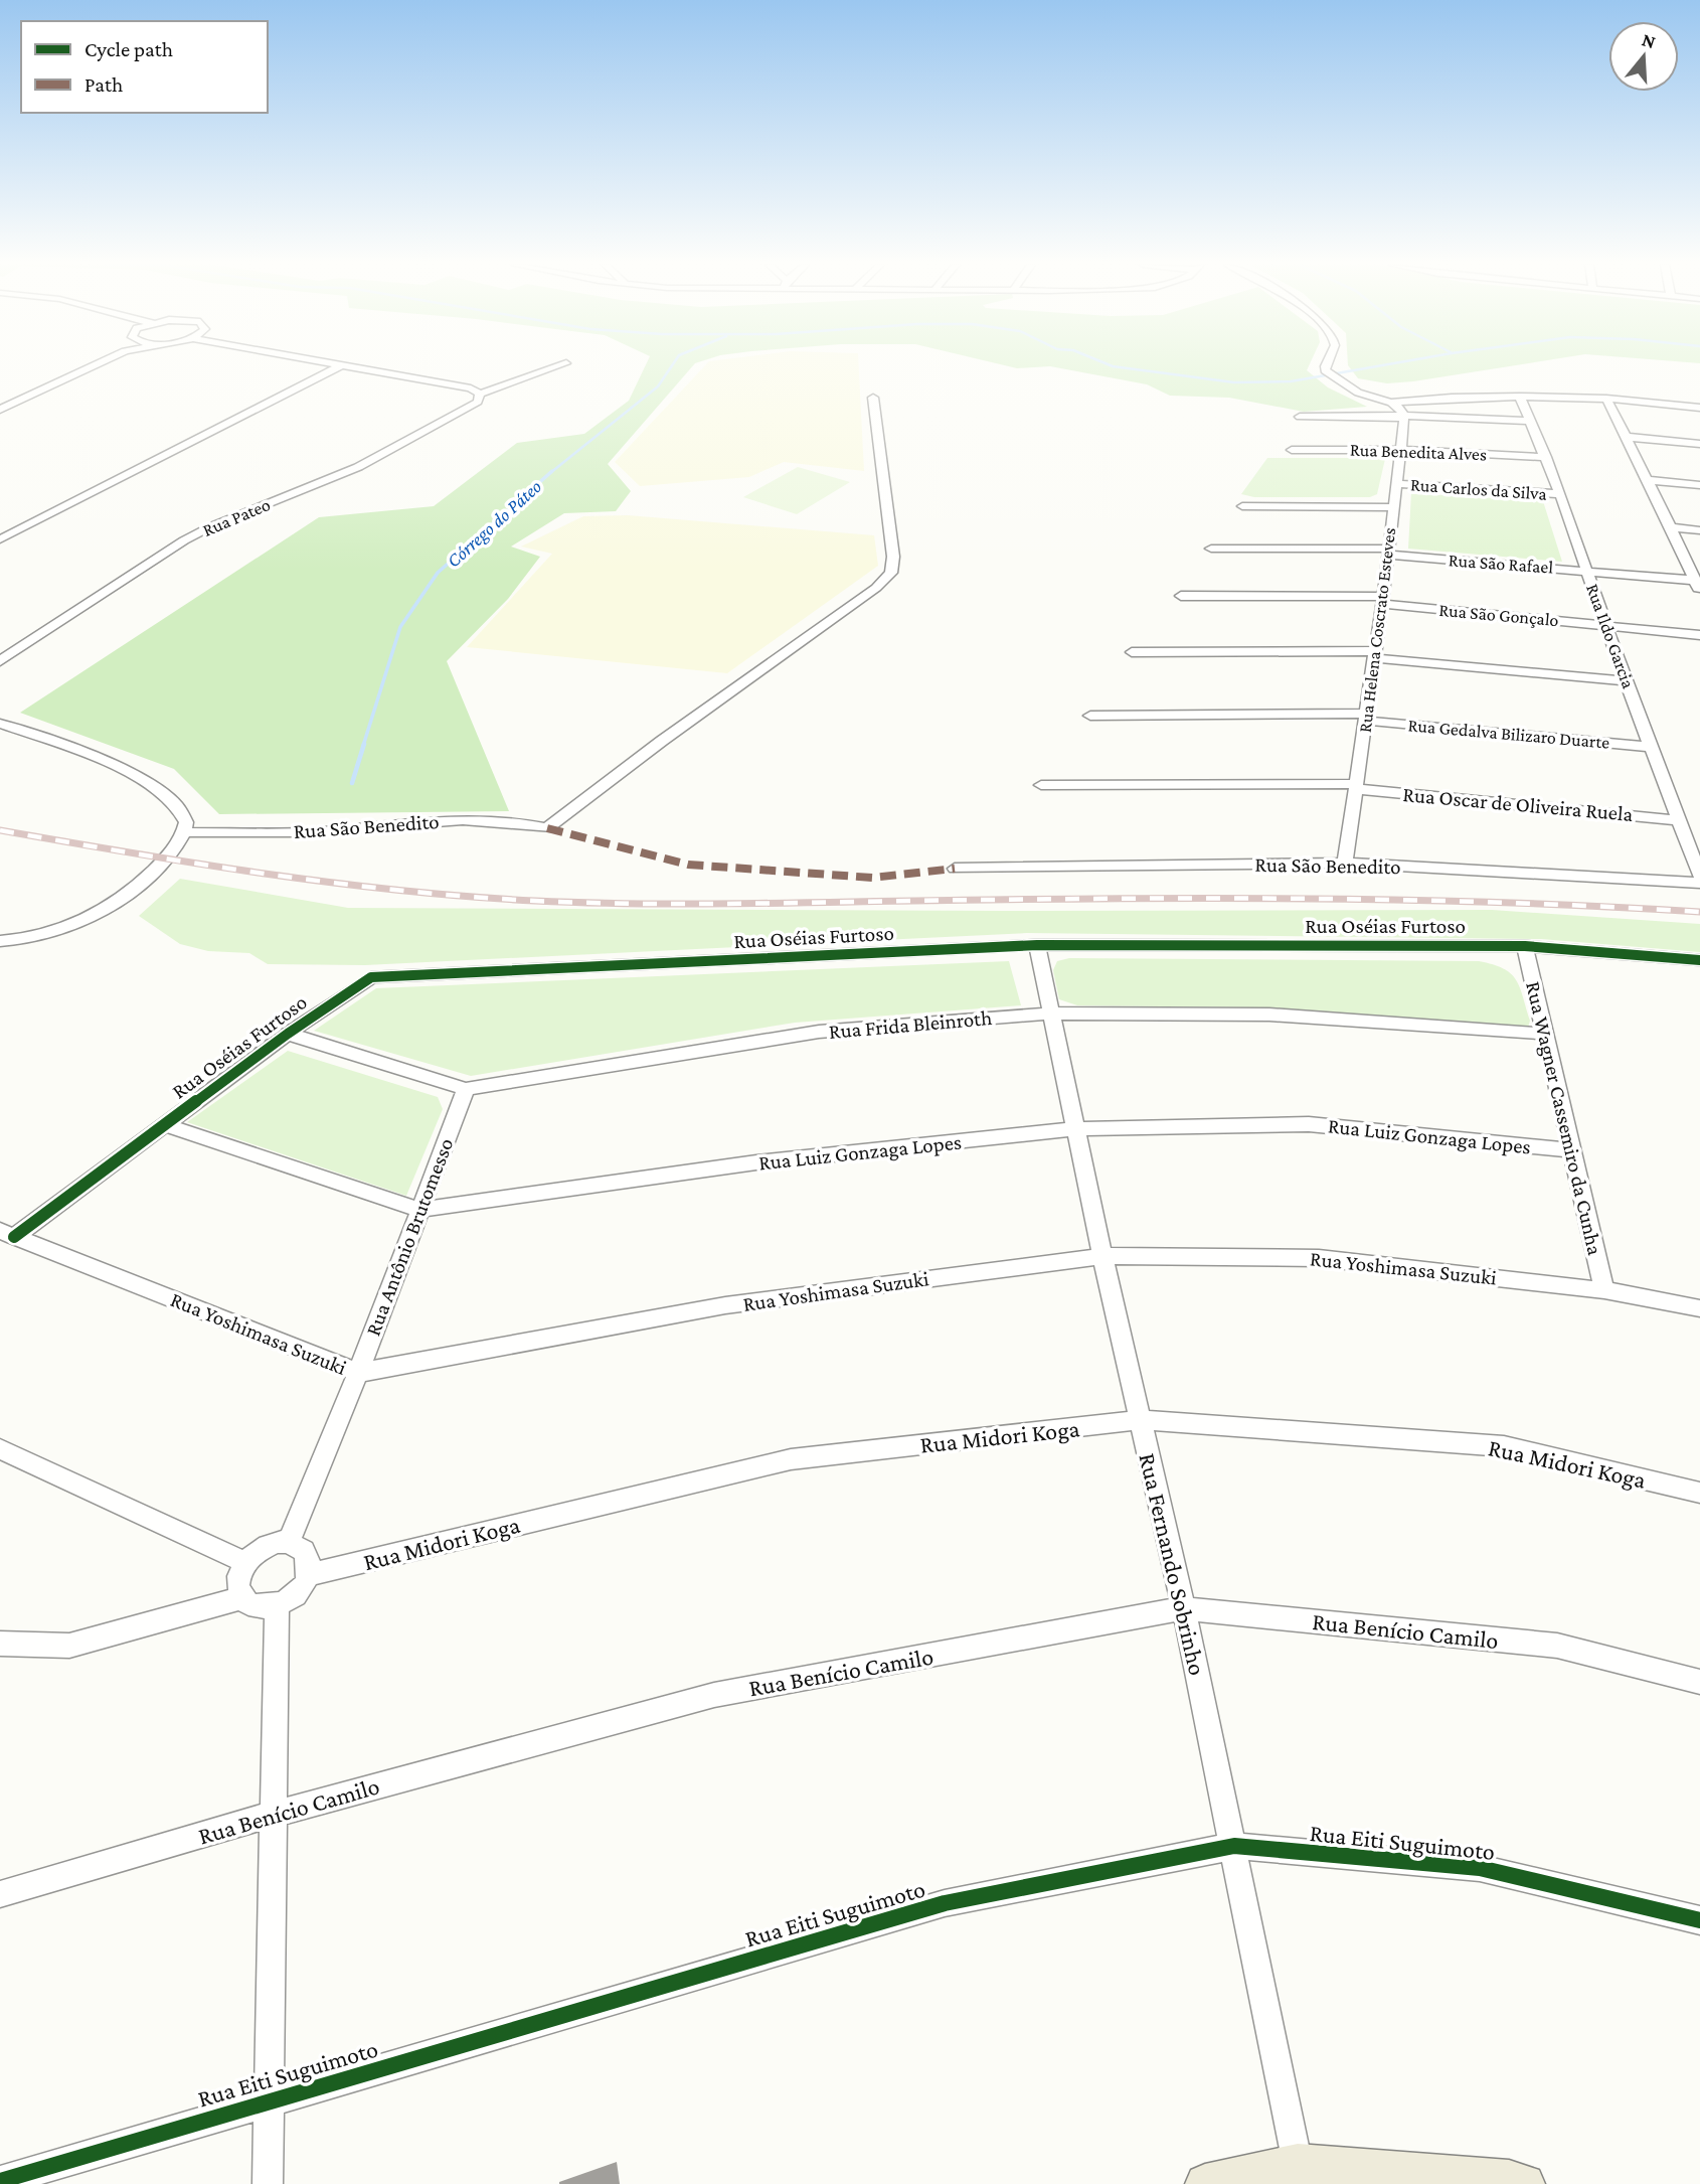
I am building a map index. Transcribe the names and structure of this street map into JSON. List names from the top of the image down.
{
  "streets": {
    "street": [
      "Rua Benedita Alves",
      "Rua Carlos da Silva",
      "Rua Pateo",
      "Rua São Rafael",
      "Rua São Gonçalo",
      "Rua Helena Coscrato Esteves",
      "Rua Ildo Garcia",
      "Rua Gedalva Bilizaro Duarte",
      "Rua Oscar de Oliveira Ruela",
      "Rua São Benedito",
      "Rua Oséias Furtoso",
      "Rua Frida Bleinroth",
      "Rua Wagner Cassemiro da Cunha",
      "Rua Luiz Gonzaga Lopes",
      "Rua Antônio Brutomesso",
      "Rua Yoshimasa Suzuki",
      "Rua Midori Koga",
      "Rua Fernando Sobrinho",
      "Rua Benício Camilo",
      "Rua Eiti Suguimoto"
    ]
  },
  "crossings": [
    ["Rua Benedita Alves", "Rua Helena Coscrato Esteves"],
    ["Rua Benedita Alves", "Rua Ildo Garcia"],
    ["Rua Carlos da Silva", "Rua Helena Coscrato Esteves"],
    ["Rua Carlos da Silva", "Rua Ildo Garcia"],
    ["Rua São Rafael", "Rua Helena Coscrato Esteves"],
    ["Rua São Rafael", "Rua Ildo Garcia"],
    ["Rua São Gonçalo", "Rua Helena Coscrato Esteves"],
    ["Rua São Gonçalo", "Rua Ildo Garcia"],
    ["Rua Helena Coscrato Esteves", "Rua Gedalva Bilizaro Duarte"],
    ["Rua Helena Coscrato Esteves", "Rua Oscar de Oliveira Ruela"],
    ["Rua Helena Coscrato Esteves", "Rua São Benedito"],
    ["Rua Ildo Garcia", "Rua Gedalva Bilizaro Duarte"],
    ["Rua Ildo Garcia", "Rua Oscar de Oliveira Ruela"],
    ["Rua Oséias Furtoso", "Rua Frida Bleinroth"],
    ["Rua Oséias Furtoso", "Rua Wagner Cassemiro da Cunha"],
    ["Rua Oséias Furtoso", "Rua Luiz Gonzaga Lopes"],
    ["Rua Oséias Furtoso", "Rua Yoshimasa Suzuki"],
    ["Rua Oséias Furtoso", "Rua Fernando Sobrinho"],
    ["Rua Frida Bleinroth", "Rua Wagner Cassemiro da Cunha"],
    ["Rua Frida Bleinroth", "Rua Antônio Brutomesso"],
    ["Rua Frida Bleinroth", "Rua Fernando Sobrinho"],
    ["Rua Wagner Cassemiro da Cunha", "Rua Luiz Gonzaga Lopes"],
    ["Rua Wagner Cassemiro da Cunha", "Rua Yoshimasa Suzuki"],
    ["Rua Luiz Gonzaga Lopes", "Rua Antônio Brutomesso"],
    ["Rua Luiz Gonzaga Lopes", "Rua Fernando Sobrinho"],
    ["Rua Antônio Brutomesso", "Rua Yoshimasa Suzuki"],
    ["Rua Antônio Brutomesso", "Rua Midori Koga"],
    ["Rua Yoshimasa Suzuki", "Rua Fernando Sobrinho"],
    ["Rua Midori Koga", "Rua Fernando Sobrinho"],
    ["Rua Fernando Sobrinho", "Rua Benício Camilo"],
    ["Rua Fernando Sobrinho", "Rua Eiti Suguimoto"]
  ],
  "water": ["Córrego do Páteo"],
  "legend": ["Cycle path", "Path"],
  "north": "top"
}
